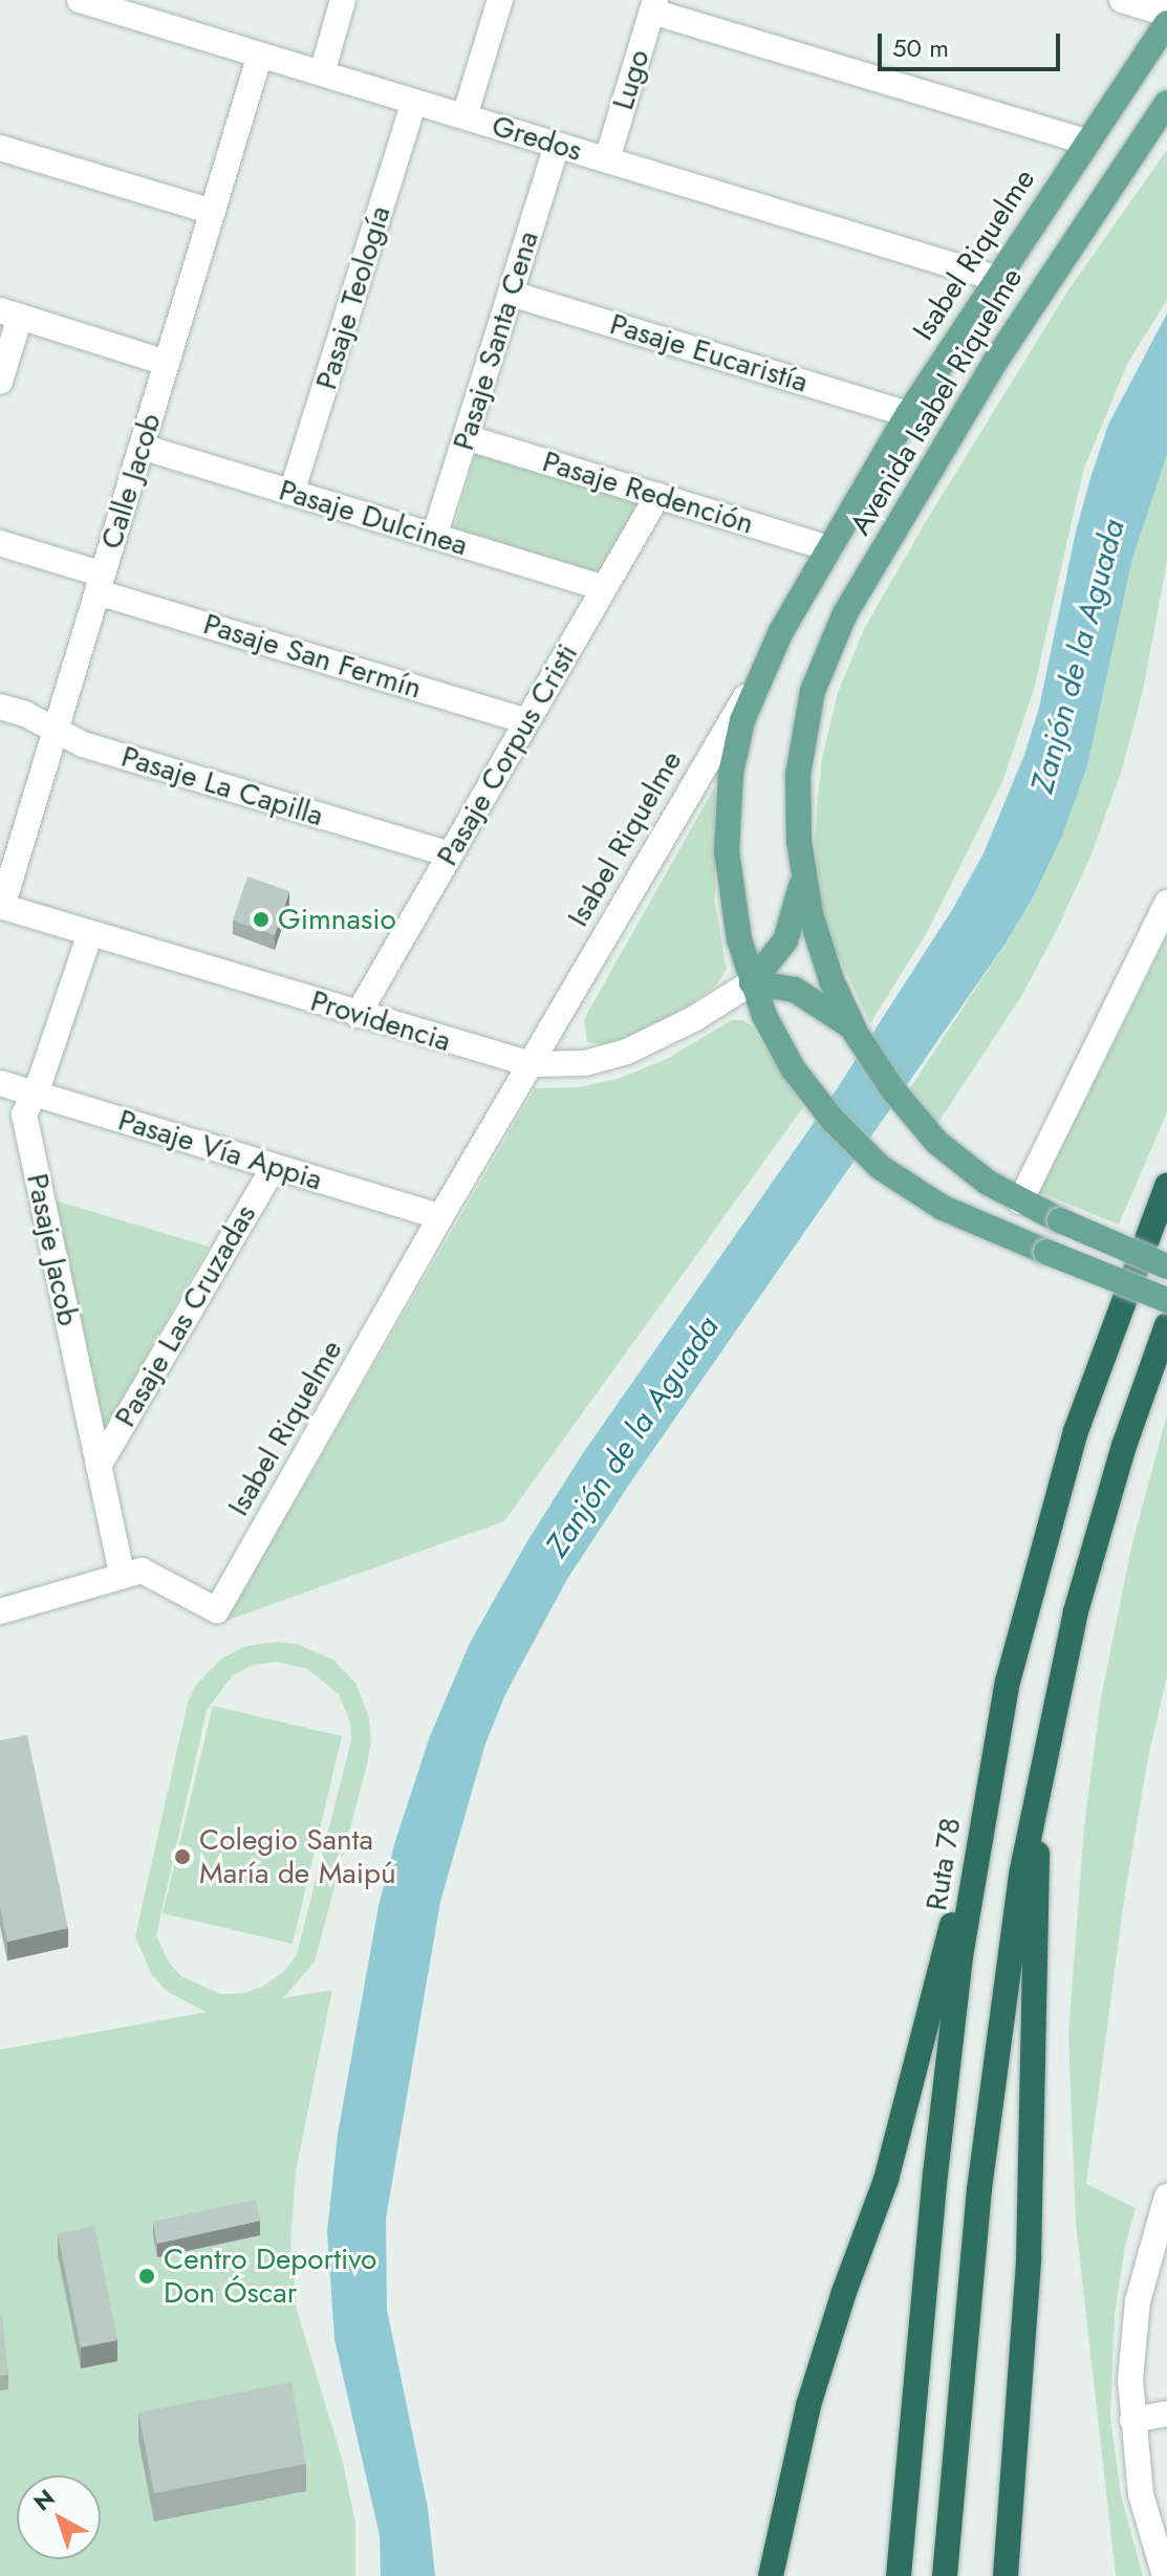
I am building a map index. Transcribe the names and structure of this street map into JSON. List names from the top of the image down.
{
  "streets": {
    "highway": ["Ruta 78"],
    "main road": ["Isabel Riquelme", "Avenida Isabel Riquelme"],
    "street": [
      "Lugo",
      "Gredos",
      "Pasaje Teología",
      "Pasaje Santa Cena",
      "Pasaje Eucaristía",
      "Calle Jacob",
      "Pasaje Redención",
      "Pasaje Dulcinea",
      "Pasaje San Fermín",
      "Pasaje Corpus Cristi",
      "Pasaje La Capilla",
      "Providencia",
      "Pasaje Vía Appia",
      "Pasaje Jacob",
      "Pasaje Las Cruzadas"
    ]
  },
  "crossings": [
    ["Lugo", "Gredos"],
    ["Gredos", "Isabel Riquelme"],
    ["Gredos", "Pasaje Teología"],
    ["Gredos", "Pasaje Santa Cena"],
    ["Gredos", "Calle Jacob"],
    ["Isabel Riquelme", "Pasaje Eucaristía"],
    ["Isabel Riquelme", "Pasaje Redención"],
    ["Isabel Riquelme", "Providencia"],
    ["Isabel Riquelme", "Pasaje Vía Appia"],
    ["Isabel Riquelme", "Pasaje Jacob"],
    ["Pasaje Teología", "Pasaje Dulcinea"],
    ["Pasaje Santa Cena", "Pasaje Eucaristía"],
    ["Pasaje Santa Cena", "Pasaje Redención"],
    ["Pasaje Santa Cena", "Pasaje Dulcinea"],
    ["Calle Jacob", "Pasaje Dulcinea"],
    ["Calle Jacob", "Pasaje San Fermín"],
    ["Calle Jacob", "Pasaje La Capilla"],
    ["Calle Jacob", "Providencia"],
    ["Pasaje Redención", "Pasaje Corpus Cristi"],
    ["Pasaje Dulcinea", "Pasaje Corpus Cristi"],
    ["Pasaje San Fermín", "Pasaje Corpus Cristi"],
    ["Pasaje Corpus Cristi", "Pasaje La Capilla"],
    ["Pasaje Corpus Cristi", "Providencia"],
    ["Providencia", "Pasaje Jacob"],
    ["Pasaje Vía Appia", "Pasaje Jacob"],
    ["Pasaje Vía Appia", "Pasaje Las Cruzadas"],
    ["Pasaje Jacob", "Pasaje Las Cruzadas"]
  ],
  "water": ["Zanjón de la Aguada"],
  "places": ["Gimnasio", "Colegio Santa María de Maipú", "Centro Deportivo Don Óscar"],
  "scale_bar": "50 m",
  "north": "top left"
}
